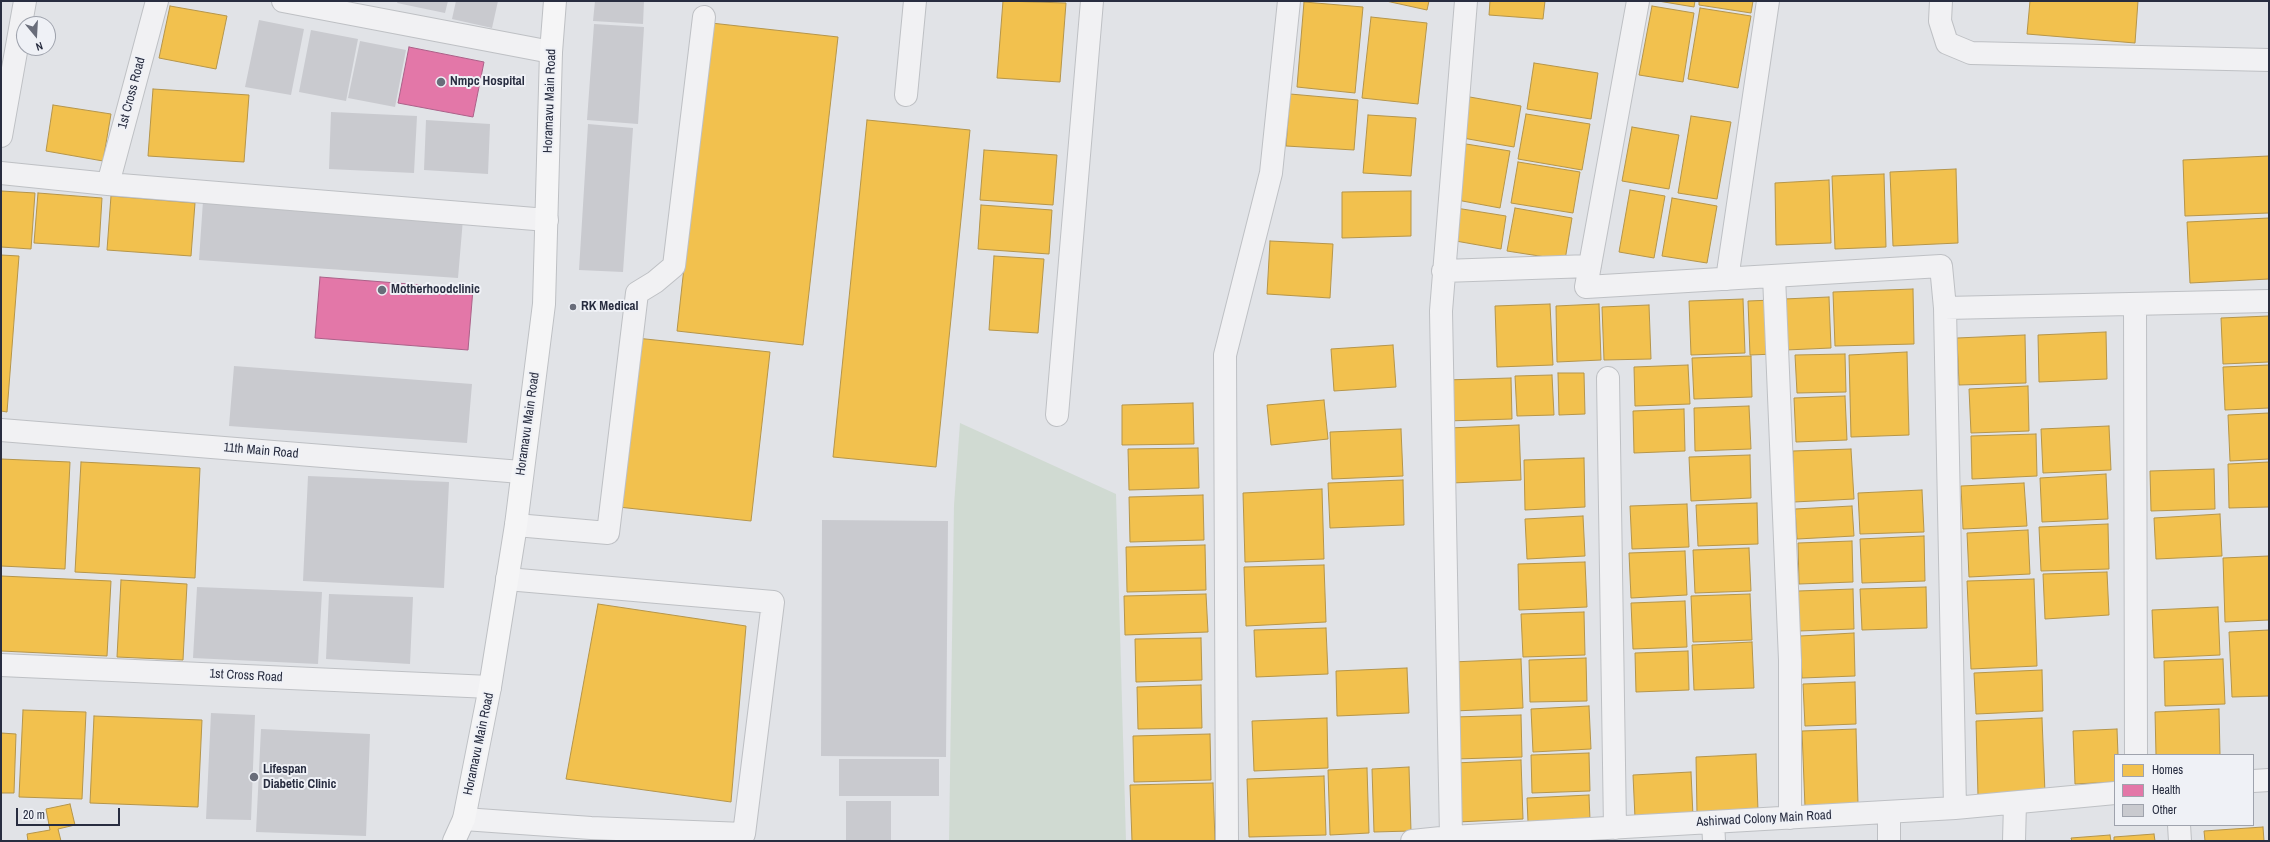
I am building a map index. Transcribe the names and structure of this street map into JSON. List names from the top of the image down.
{
  "streets": {
    "main road": ["Horamavu Main Road"],
    "street": ["1st Cross Road", "11th Main Road", "Ashirwad Colony Main Road"]
  },
  "crossings": [
    ["1st Cross Road", "Horamavu Main Road"],
    ["Horamavu Main Road", "11th Main Road"]
  ],
  "places": [
    "Nmpc Hospital",
    "Motherhoodclinic",
    "RK Medical",
    "Lifespan Diabetic Clinic"
  ],
  "legend": ["Homes", "Health", "Other"],
  "scale_bar": "20 m",
  "north": "bottom"
}
